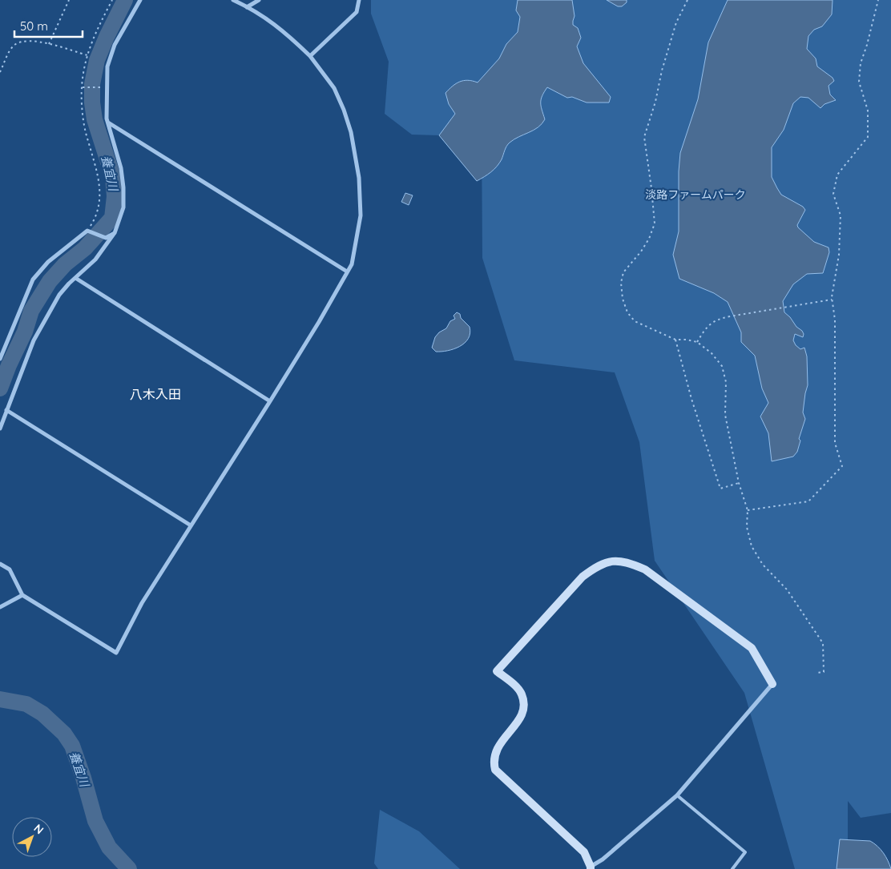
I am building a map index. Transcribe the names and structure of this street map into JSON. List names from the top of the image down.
{
  "districts": ["八木入田"],
  "water": ["養宜川"],
  "parks": ["淡路ファームパーク"],
  "scale_bar": "50 m",
  "north": "top right"
}
